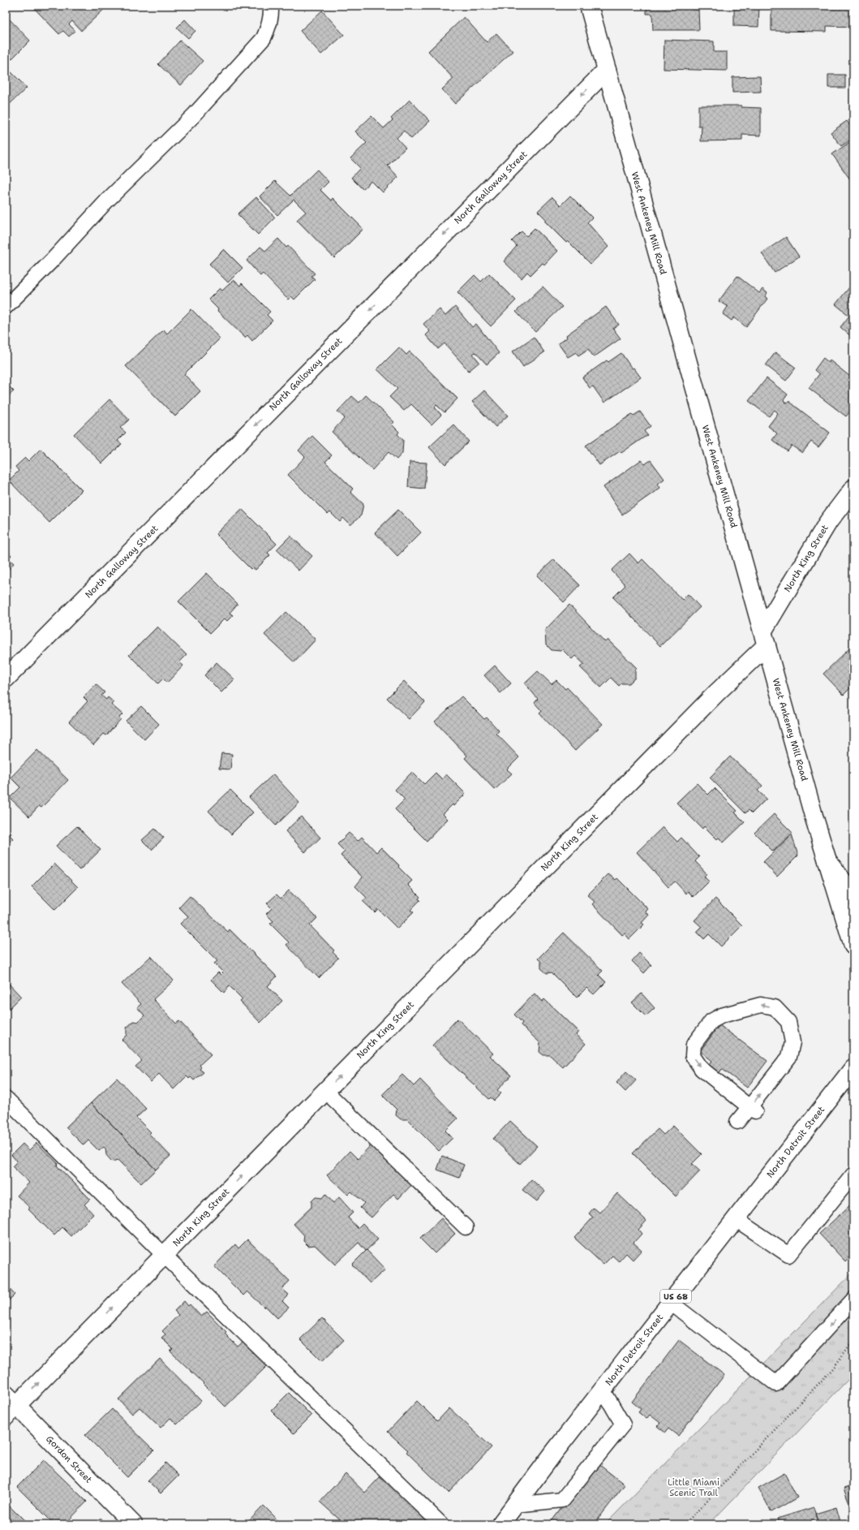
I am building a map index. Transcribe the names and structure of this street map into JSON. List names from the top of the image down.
{
  "streets": {
    "main road": [
      "North Galloway Street",
      "West Ankeney Mill Road",
      "North King Street",
      "North Detroit Street",
      "US 68",
      "Gordon Street"
    ]
  },
  "crossings": [
    ["North Galloway Street", "West Ankeney Mill Road"],
    ["West Ankeney Mill Road", "North King Street"],
    ["North King Street", "Gordon Street"]
  ],
  "one_way": ["North Galloway Street", "North King Street"],
  "parks": ["Little Miami Scenic Trail"]
}
